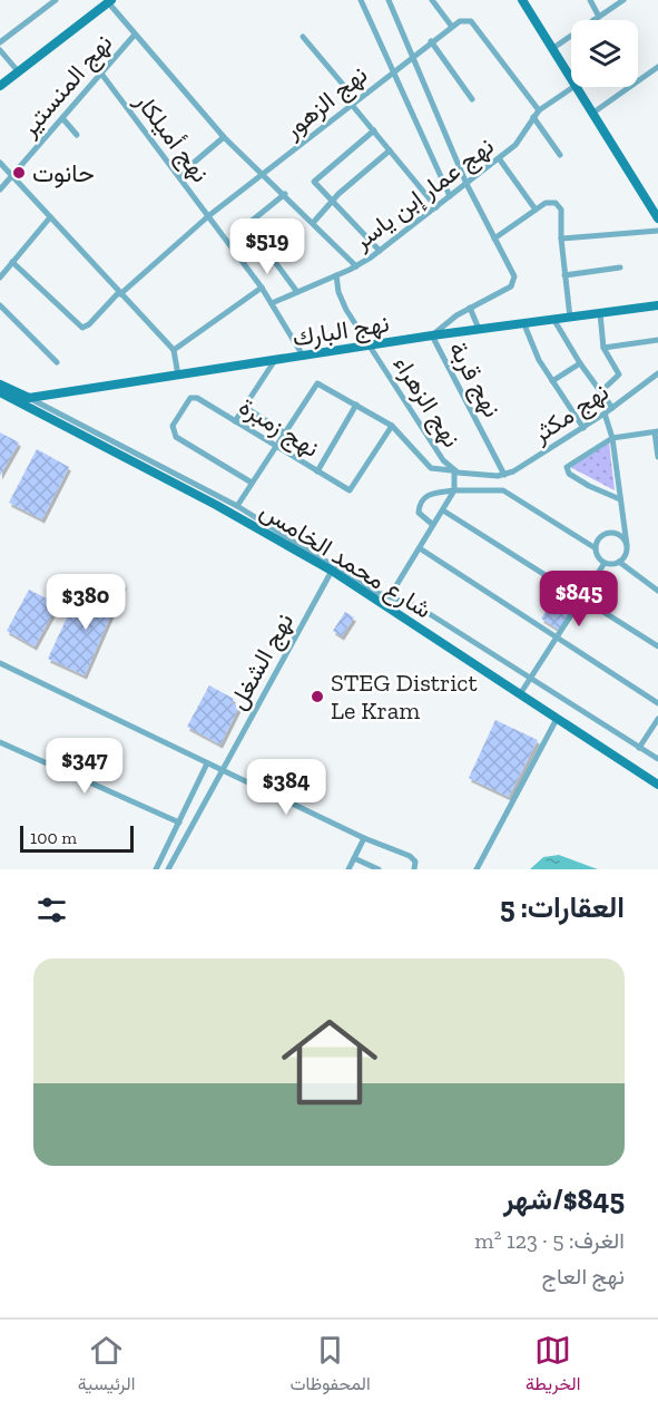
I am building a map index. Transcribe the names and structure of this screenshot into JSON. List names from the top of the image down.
{
  "streets": {
    "street": [
      "نهج المنستير",
      "نهج الزهور",
      "نهج أميلكار",
      "نهج عمار إبن ياسر",
      "نهج البارك",
      "نهج قربة",
      "نهج الزهراء",
      "نهج مكثر",
      "نهج زمبرة",
      "شارع محمد الخامس",
      "نهج الشغل"
    ]
  },
  "crossings": [
    ["نهج المنستير", "نهج أميلكار"],
    ["نهج الزهور", "نهج أميلكار"],
    ["نهج أميلكار", "نهج عمار إبن ياسر"],
    ["نهج أميلكار", "نهج البارك"],
    ["نهج عمار إبن ياسر", "نهج الزهراء"],
    ["نهج البارك", "نهج قربة"],
    ["نهج البارك", "نهج الزهراء"],
    ["نهج قربة", "نهج الزهراء"],
    ["نهج قربة", "نهج مكثر"],
    ["نهج الزهراء", "نهج مكثر"],
    ["شارع محمد الخامس", "نهج الشغل"]
  ],
  "places": ["حانوت", "STEG District Le Kram"],
  "scale_bar": "100 m",
  "page": {
    "price": [
      "$519",
      "$845",
      "$380",
      "$347",
      "$384"
    ],
    "scale": "100 m",
    "heading": "العقارات: 5",
    "list": [
      {
        "name": "$845/شهر",
        "note": "الغرف: 5 · 123 m² · نهج العاج"
      }
    ],
    "tabs": ["الخريطة", "المحفوظات", "الرئيسية"]
  }
}
